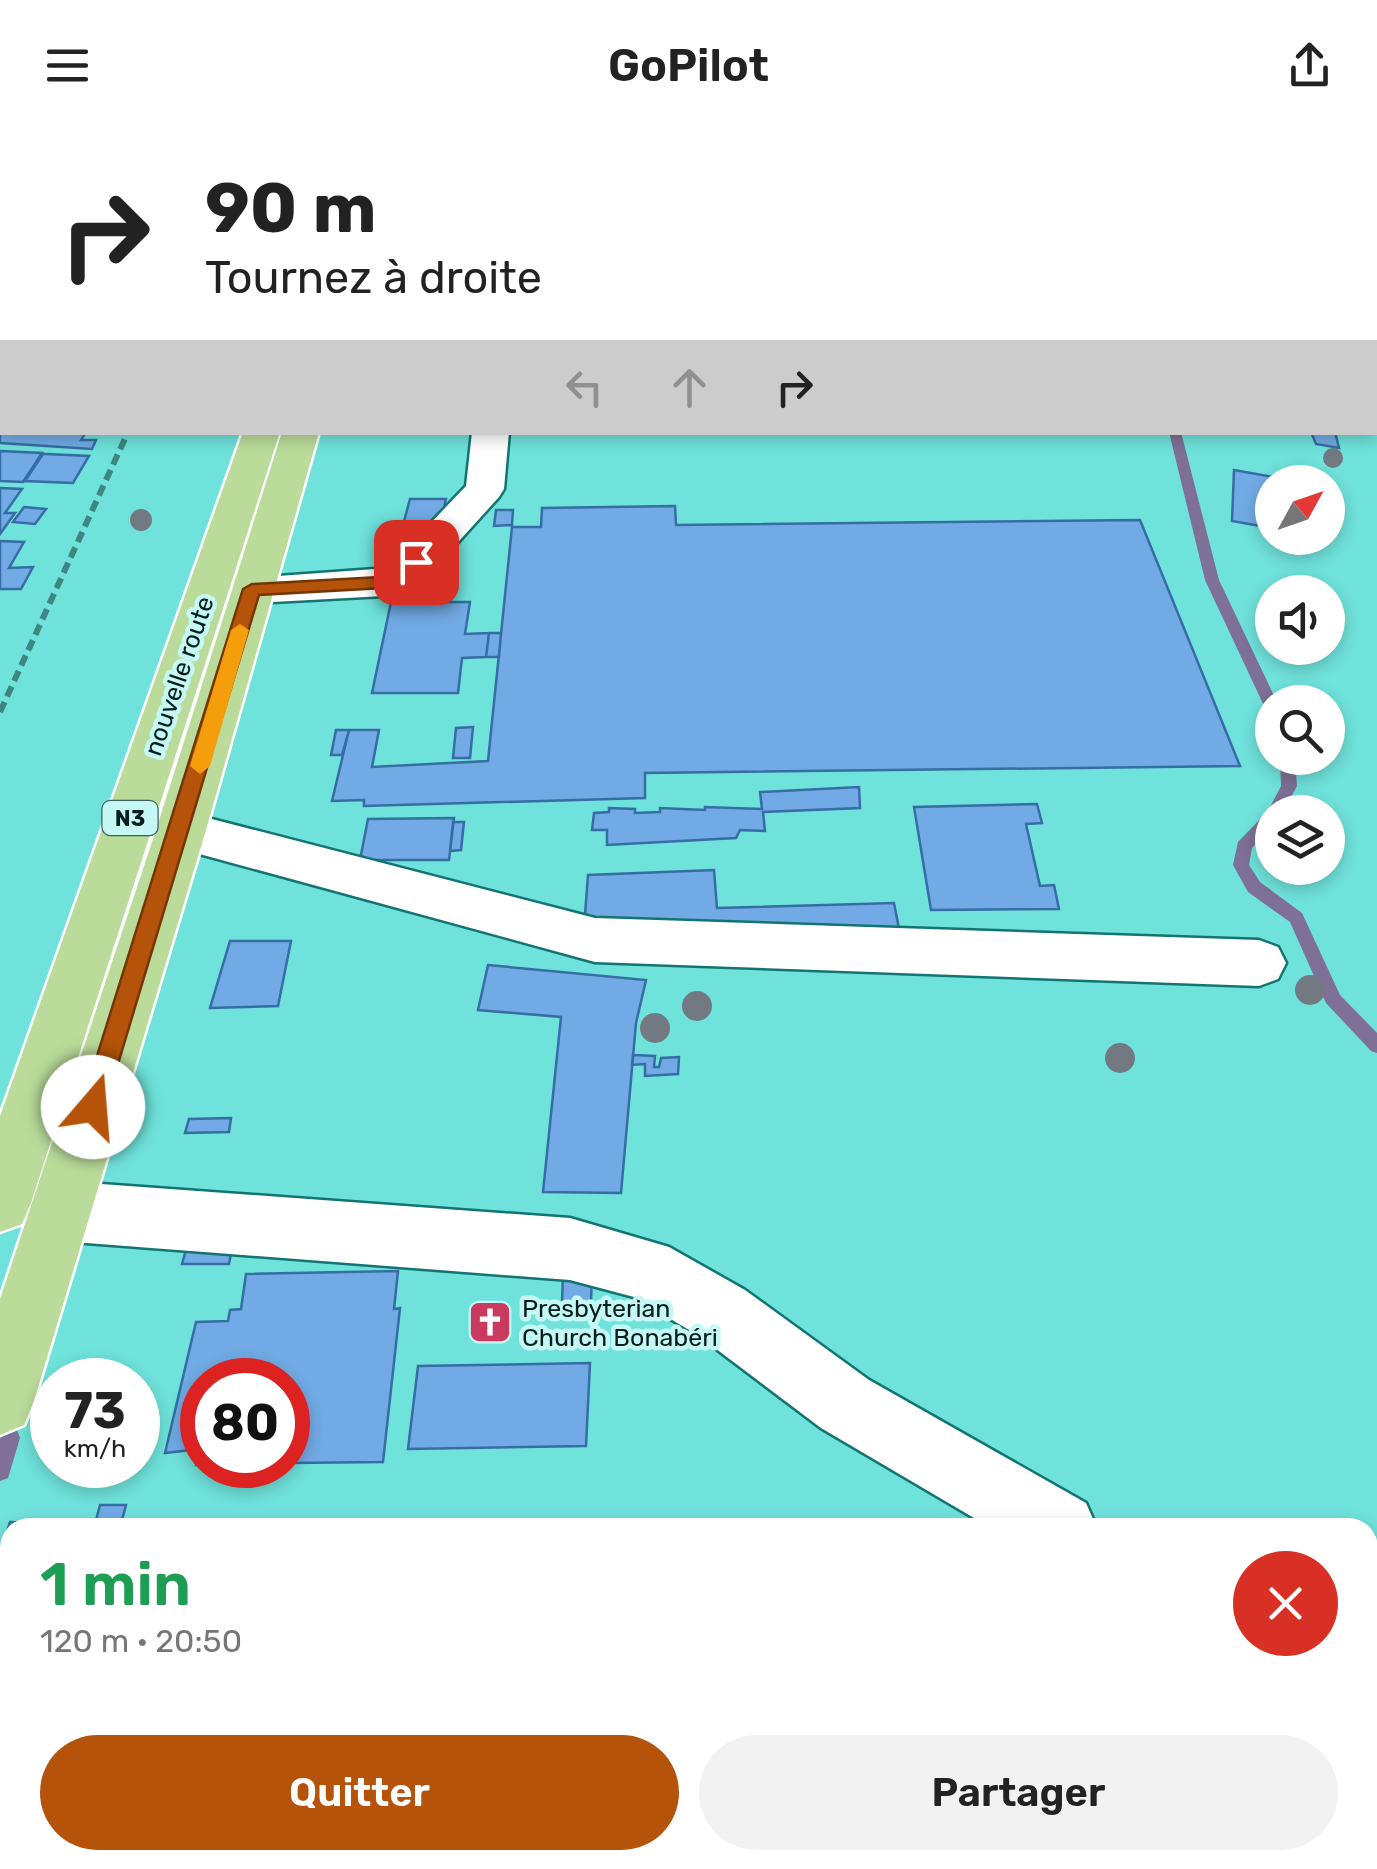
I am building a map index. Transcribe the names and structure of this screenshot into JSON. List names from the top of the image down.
{
  "streets": {
    "highway": ["nouvelle route", "N3"]
  },
  "places": {
    "church": ["Presbyterian Church Bonabéri"]
  },
  "north": "top right",
  "page": {
    "header": "GoPilot",
    "turn": ["90 m", "Tournez à droite"],
    "speed": "73 km/h",
    "limit": "80",
    "heading": ["1 min", "120 m · 20:50"],
    "buttons": ["Quitter", "Partager"]
  }
}
